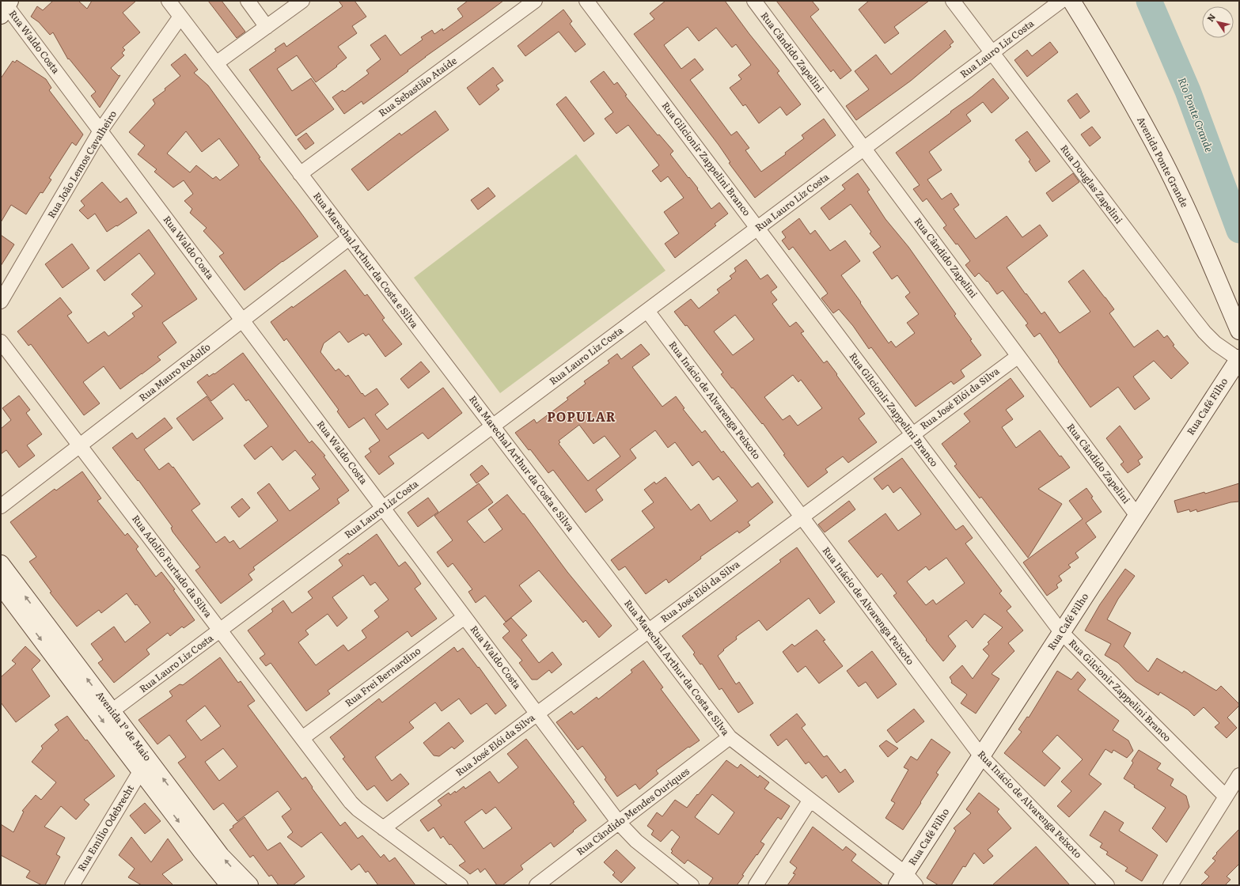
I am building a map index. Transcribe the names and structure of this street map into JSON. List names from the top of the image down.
{
  "streets": {
    "street": [
      "Rua Waldo Costa",
      "Rua Lauro Liz Costa",
      "Rua Cândido Zapelini",
      "Rua Sebastião Ataíde",
      "Rua Gilcionir Zappelini Branco",
      "Avenida Ponte Grande",
      "Rua João Lemos Cavalheiro",
      "Rua Douglas Zapelini",
      "Rua Marechal Arthur da Costa e Silva",
      "Rua Mauro Rodolfo",
      "Rua José Elói da Silva",
      "Rua Inácio de Alvarenga Peixoto",
      "Rua Café Filho",
      "Rua Adolfo Furtado da Silva",
      "Rua Frei Bernardino",
      "Avenida 1º de Maio",
      "Rua Cândido Mendes Ouriques",
      "Rua Emílio Odebrecht"
    ]
  },
  "crossings": [
    ["Rua Waldo Costa", "Rua Lauro Liz Costa"],
    ["Rua Waldo Costa", "Rua João Lemos Cavalheiro"],
    ["Rua Waldo Costa", "Rua Mauro Rodolfo"],
    ["Rua Waldo Costa", "Rua José Elói da Silva"],
    ["Rua Waldo Costa", "Rua Frei Bernardino"],
    ["Rua Waldo Costa", "Rua Cândido Mendes Ouriques"],
    ["Rua Lauro Liz Costa", "Rua Cândido Zapelini"],
    ["Rua Lauro Liz Costa", "Rua Gilcionir Zappelini Branco"],
    ["Rua Lauro Liz Costa", "Rua Douglas Zapelini"],
    ["Rua Lauro Liz Costa", "Rua Marechal Arthur da Costa e Silva"],
    ["Rua Lauro Liz Costa", "Rua Inácio de Alvarenga Peixoto"],
    ["Rua Lauro Liz Costa", "Rua Adolfo Furtado da Silva"],
    ["Rua Lauro Liz Costa", "Avenida 1º de Maio"],
    ["Rua Cândido Zapelini", "Rua José Elói da Silva"],
    ["Rua Cândido Zapelini", "Rua Café Filho"],
    ["Rua Sebastião Ataíde", "Rua Marechal Arthur da Costa e Silva"],
    ["Rua Gilcionir Zappelini Branco", "Rua José Elói da Silva"],
    ["Rua Gilcionir Zappelini Branco", "Rua Café Filho"],
    ["Rua João Lemos Cavalheiro", "Rua Marechal Arthur da Costa e Silva"],
    ["Rua Douglas Zapelini", "Rua Café Filho"],
    ["Rua Marechal Arthur da Costa e Silva", "Rua Mauro Rodolfo"],
    ["Rua Marechal Arthur da Costa e Silva", "Rua José Elói da Silva"],
    ["Rua Marechal Arthur da Costa e Silva", "Rua Café Filho"],
    ["Rua Marechal Arthur da Costa e Silva", "Rua Cândido Mendes Ouriques"],
    ["Rua Mauro Rodolfo", "Rua Adolfo Furtado da Silva"],
    ["Rua José Elói da Silva", "Rua Inácio de Alvarenga Peixoto"],
    ["Rua José Elói da Silva", "Rua Adolfo Furtado da Silva"],
    ["Rua Inácio de Alvarenga Peixoto", "Rua Café Filho"],
    ["Rua Adolfo Furtado da Silva", "Rua Frei Bernardino"],
    ["Avenida 1º de Maio", "Rua Emílio Odebrecht"]
  ],
  "districts": ["POPULAR"],
  "water": ["Rio Ponte Grande"],
  "north": "top left"
}
